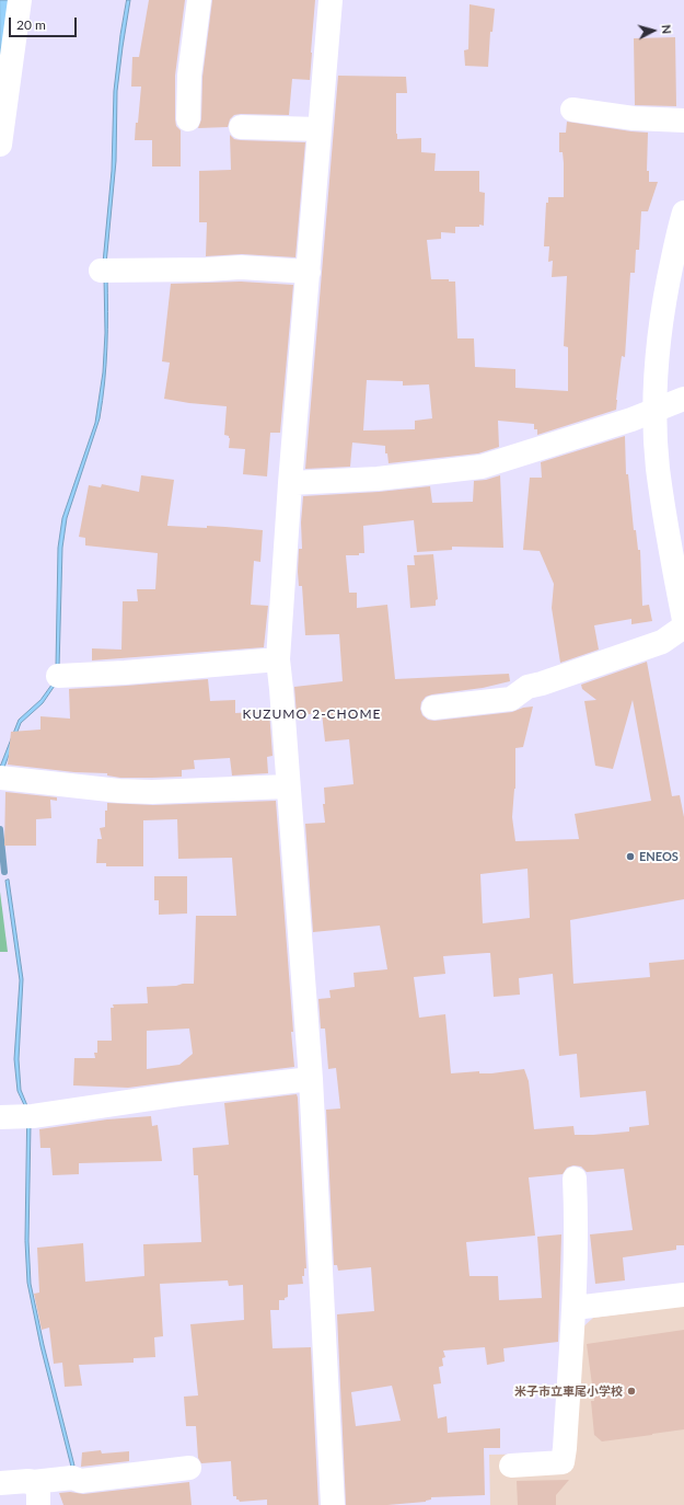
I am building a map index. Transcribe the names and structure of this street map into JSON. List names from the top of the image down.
{
  "districts": ["KUZUMO 2-CHOME"],
  "places": ["ENEOS", "米子市立車尾小学校"],
  "scale_bar": "20 m",
  "north": "right"
}
